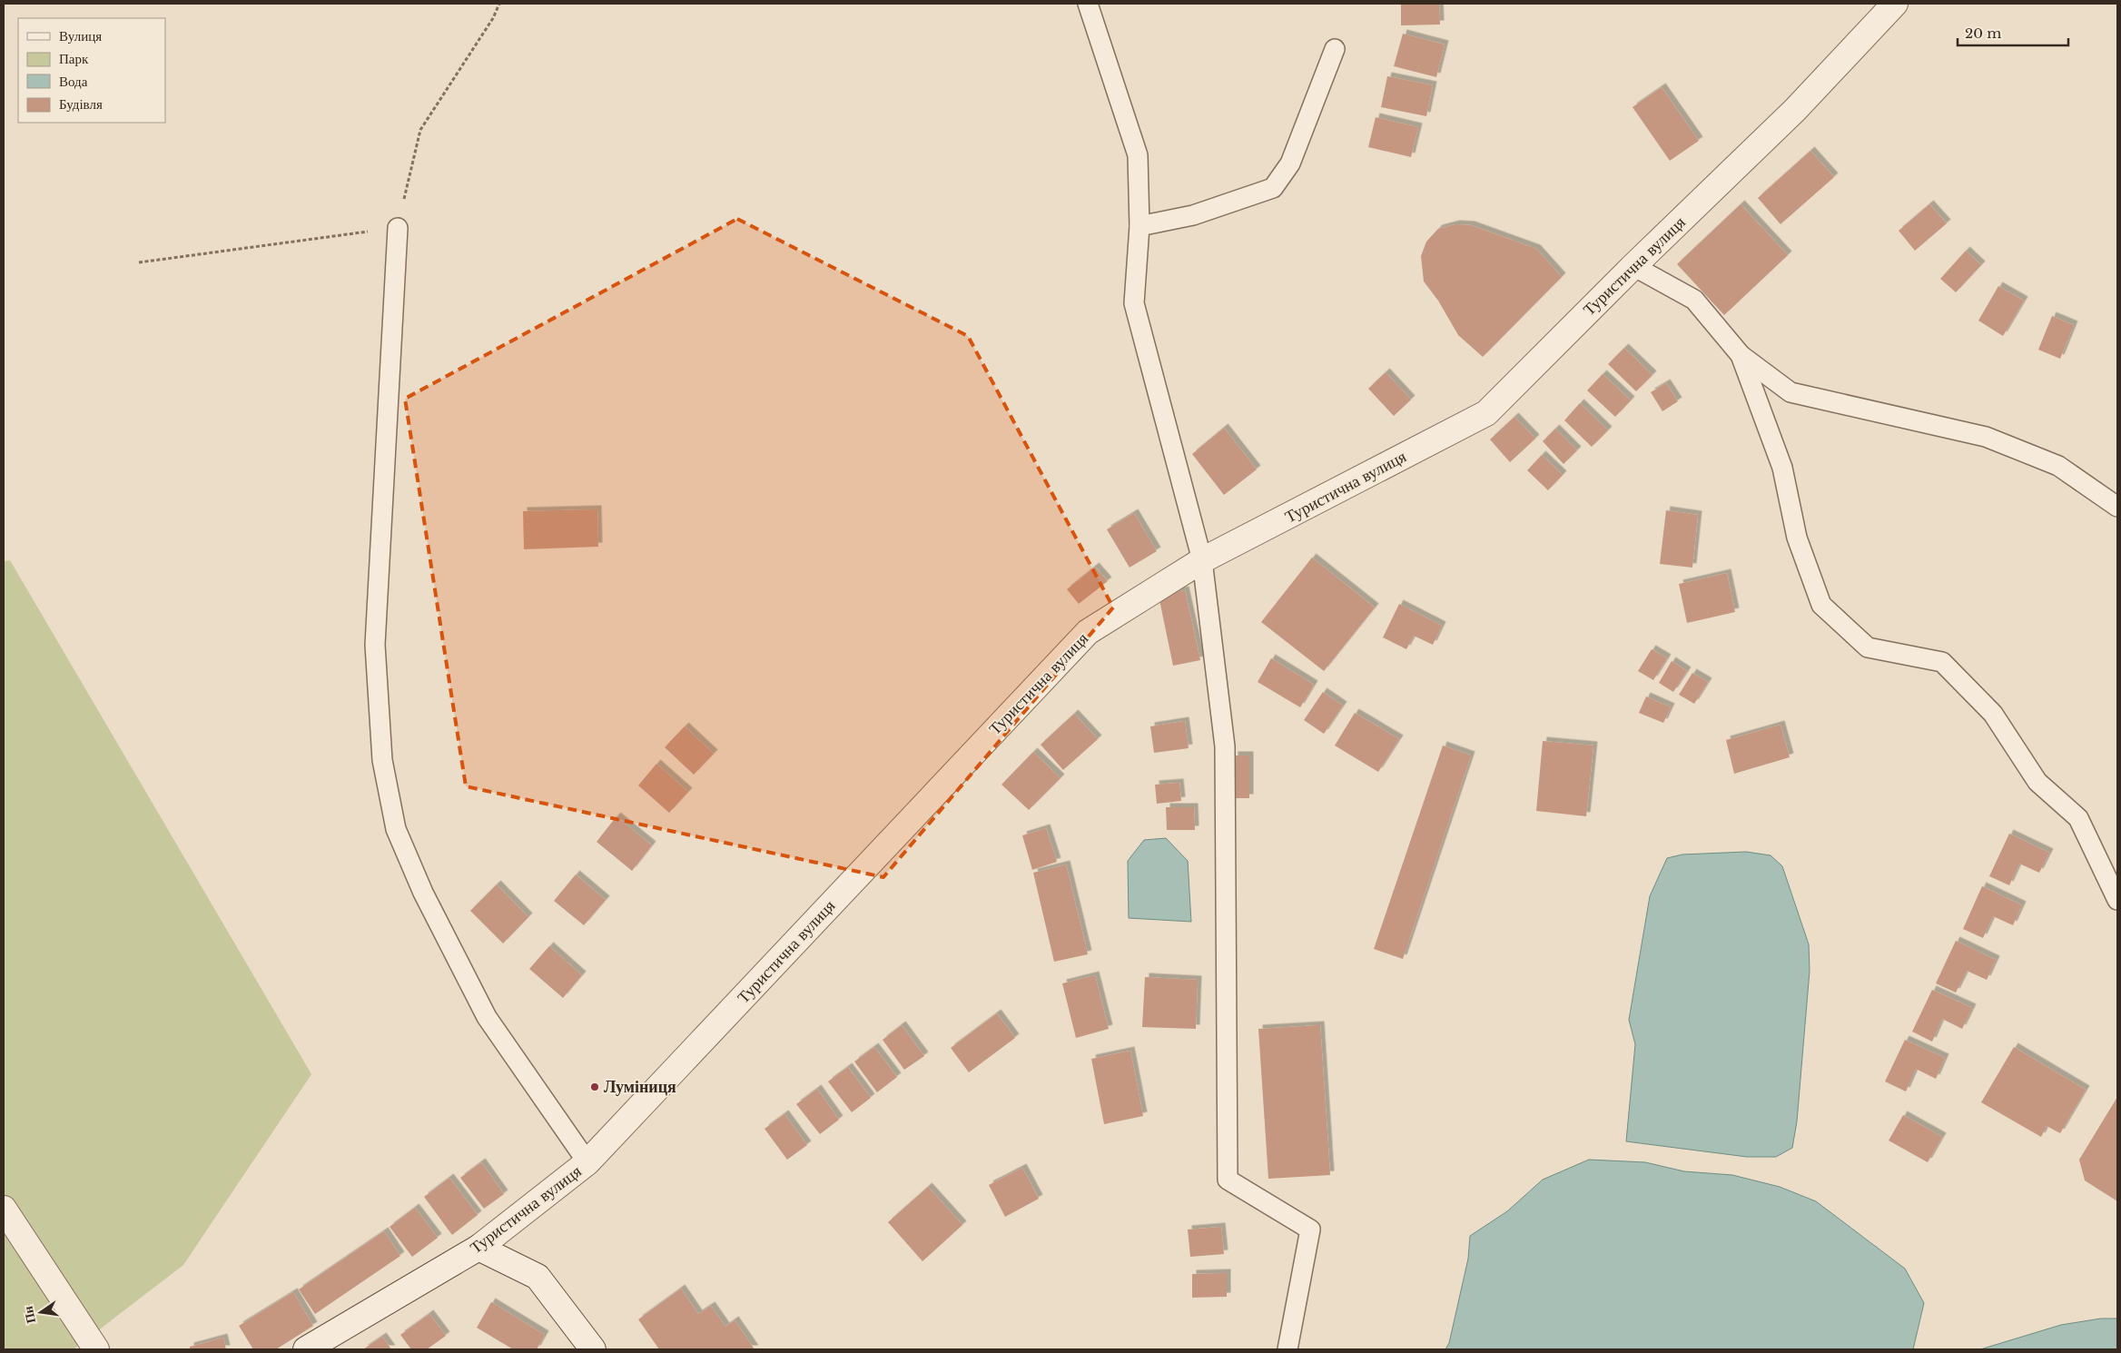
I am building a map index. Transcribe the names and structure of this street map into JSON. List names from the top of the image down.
{
  "streets": {
    "street": ["Туристична вулиця"]
  },
  "places": ["Луміниця"],
  "legend": [
    "Вулиця",
    "Парк",
    "Вода",
    "Будівля"
  ],
  "scale_bar": "20 m",
  "north": "left"
}
